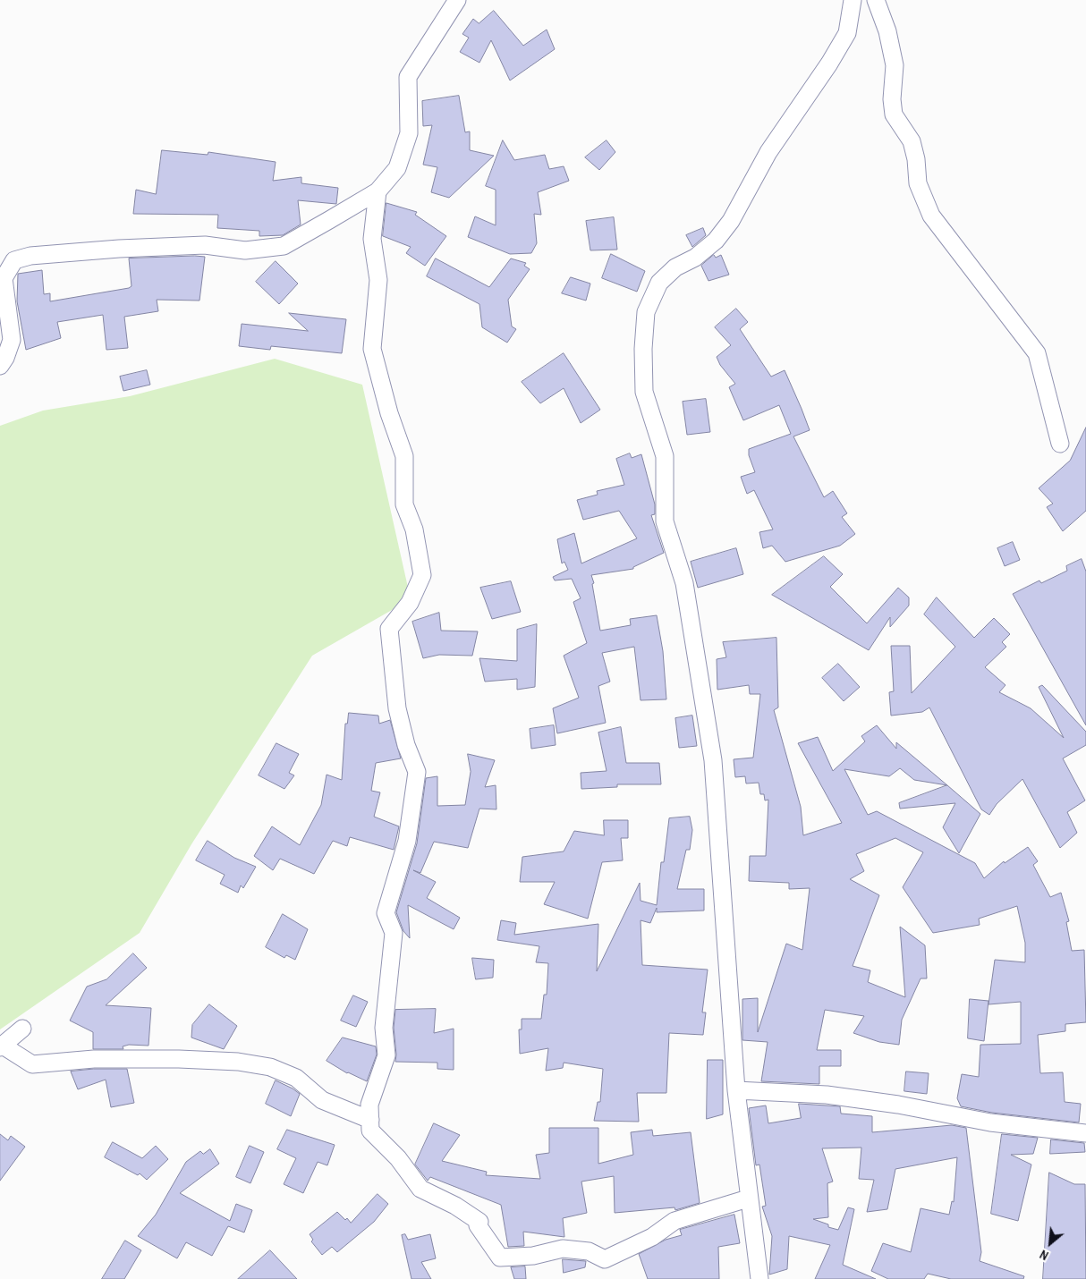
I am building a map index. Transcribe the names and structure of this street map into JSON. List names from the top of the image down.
{
  "north": "bottom left"
}
